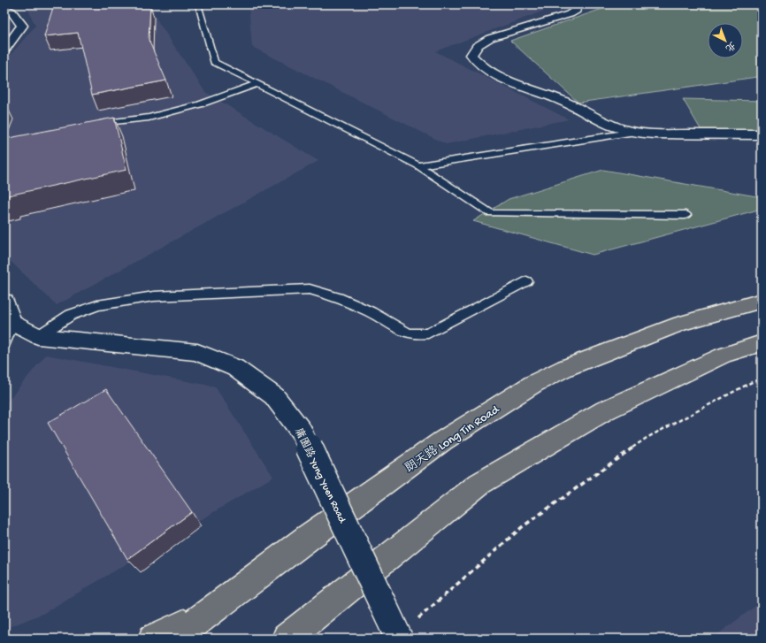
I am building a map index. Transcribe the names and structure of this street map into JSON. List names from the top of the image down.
{
  "streets": {
    "main road": ["朗天路 Long Tin Road"],
    "street": ["庸園路 Yung Yuen Road"]
  },
  "north": "bottom right"
}
